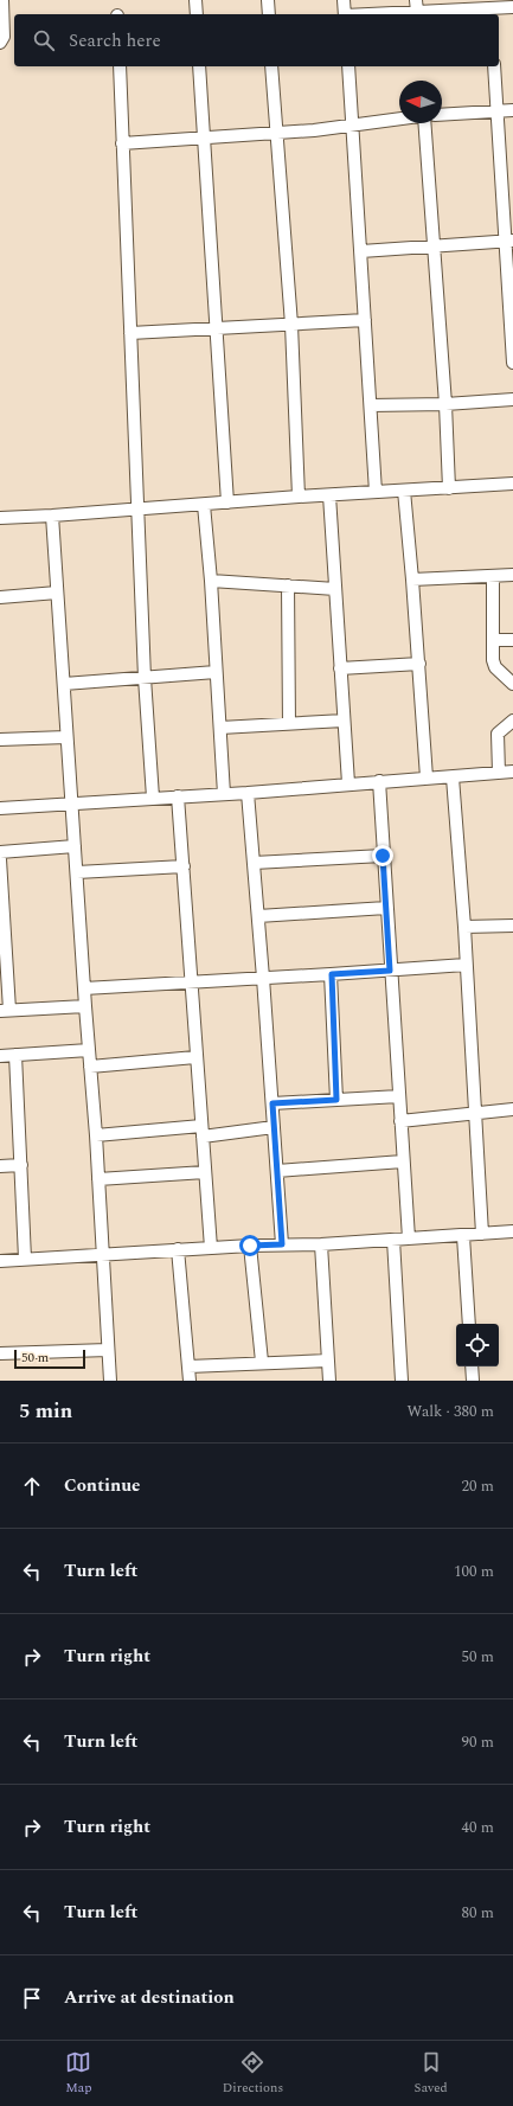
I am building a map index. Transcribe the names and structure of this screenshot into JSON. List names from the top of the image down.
{
  "scale_bar": "50 m",
  "north": "left",
  "page": {
    "search": "Search here",
    "scale": "50 m",
    "heading": ["5 min", "Walk · 380 m"],
    "list": [
      ["Continue", "20 m"],
      ["Turn left", "100 m"],
      ["Turn right", "50 m"],
      ["Turn left", "90 m"],
      ["Turn right", "40 m"],
      ["Turn left", "80 m"],
      "Arrive at destination"
    ],
    "nav": ["Map", "Directions", "Saved"]
  }
}
